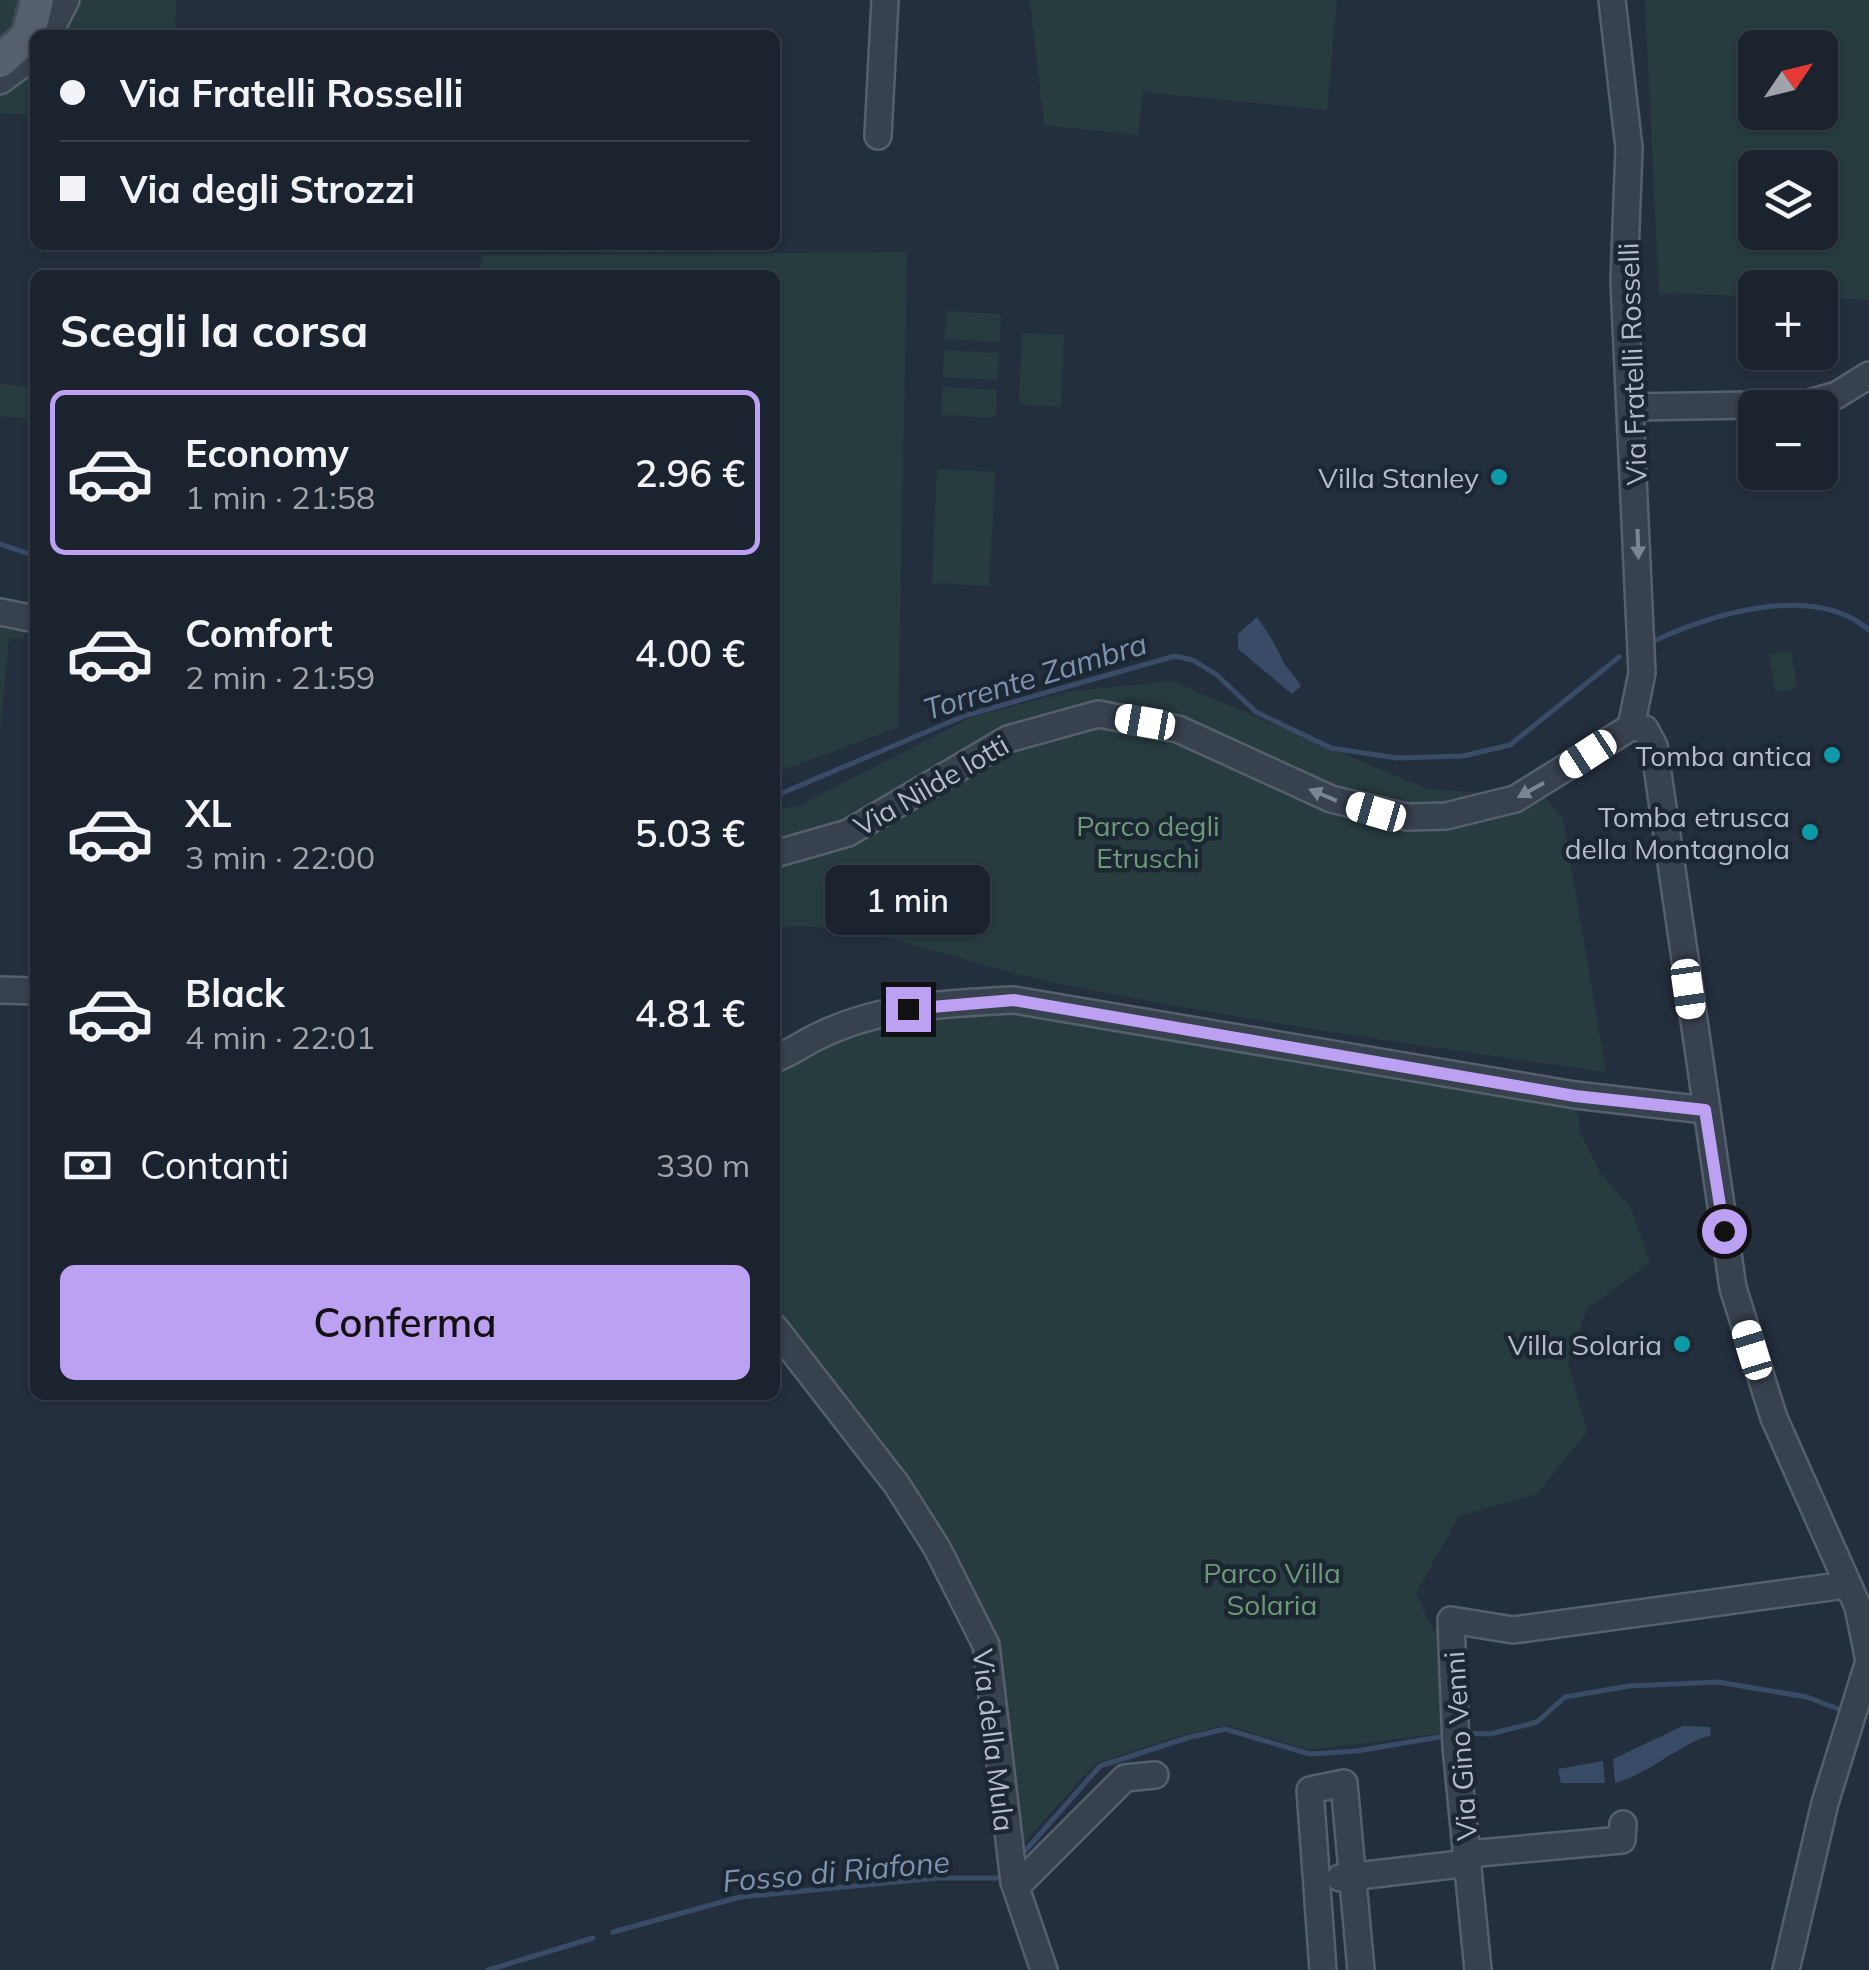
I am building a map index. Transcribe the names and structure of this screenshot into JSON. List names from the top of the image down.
{
  "streets": {
    "street": [
      "Via Fratelli Rosselli",
      "Via Nilde Iotti",
      "Via della Mula",
      "Via Gino Venni"
    ]
  },
  "crossings": [
    ["Via Fratelli Rosselli", "Via Nilde Iotti"]
  ],
  "one_way": ["Via Fratelli Rosselli", "Via Nilde Iotti"],
  "water": ["Torrente Zambra", "Fosso di Riafone"],
  "parks": ["Parco degli Etruschi", "Parco Villa Solaria"],
  "places": [
    "Villa Stanley",
    "Tomba antica",
    "Tomba etrusca della Montagnola",
    "Villa Solaria"
  ],
  "north": "top right",
  "page": {
    "map_buttons": ["+", "−"],
    "banner": ["Via Fratelli Rosselli", "Via degli Strozzi"],
    "heading": "Scegli la corsa",
    "list": [
      {
        "name": "Economy",
        "note": "1 min · 21:58",
        "value": "2.96 €"
      },
      {
        "name": "Comfort",
        "note": "2 min · 21:59",
        "value": "4.00 €"
      },
      {
        "name": "XL",
        "note": "3 min · 22:00",
        "value": "5.03 €"
      },
      {
        "name": "Black",
        "note": "4 min · 22:01",
        "value": "4.81 €"
      }
    ],
    "bubble": "1 min",
    "pay": ["Contanti", "330 m"],
    "buttons": "Conferma"
  }
}
